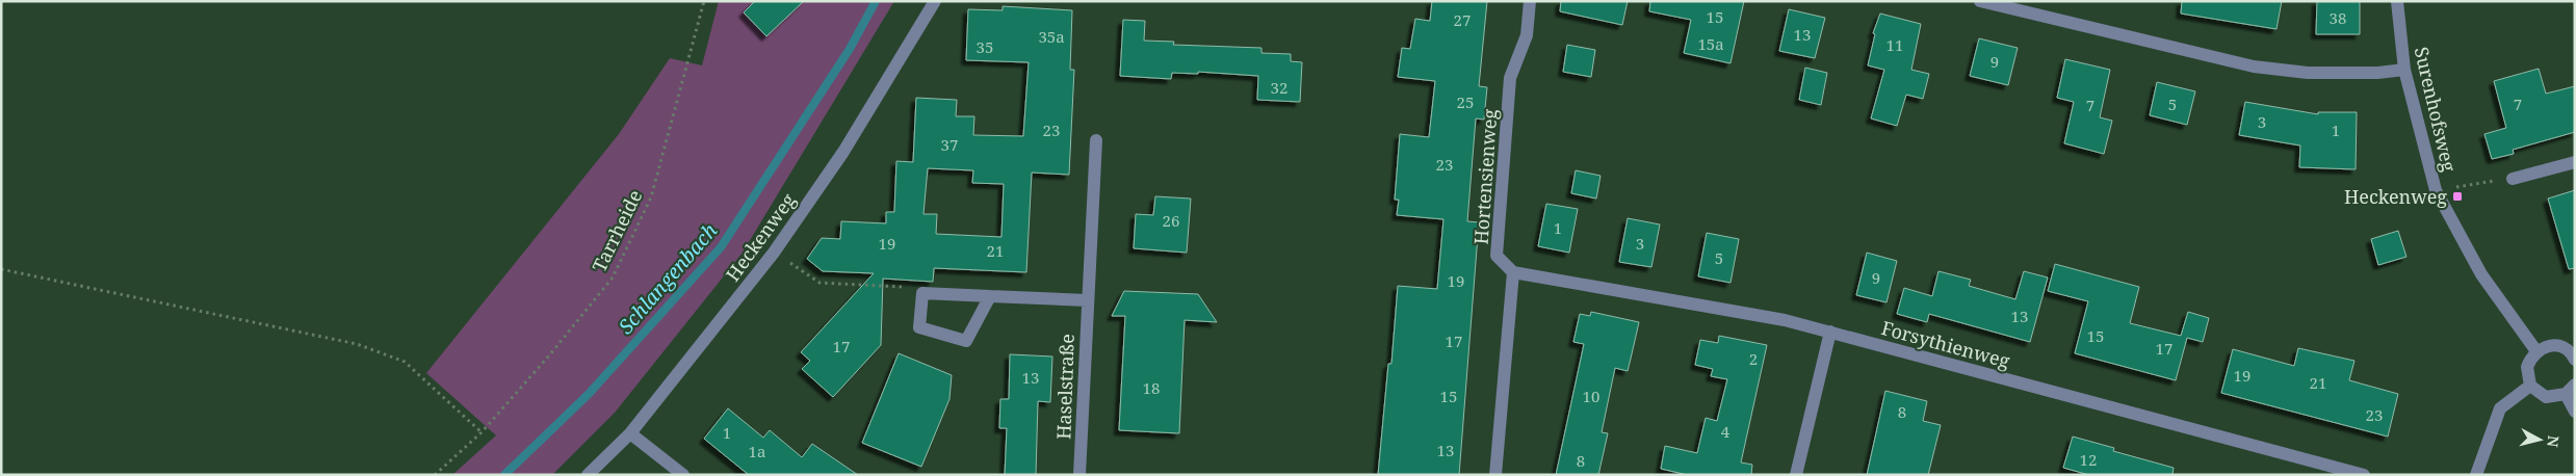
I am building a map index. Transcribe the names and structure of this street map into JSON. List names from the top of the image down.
{
  "streets": {
    "street": [
      "Surenhofsweg",
      "Hortensienweg",
      "Heckenweg",
      "Forsythienweg",
      "Haselstraße"
    ],
    "path": ["Tarrheide"]
  },
  "crossings": [
    ["Hortensienweg", "Forsythienweg"]
  ],
  "water": ["Schlangenbach"],
  "places": {
    "transit": ["Heckenweg"]
  },
  "house_numbers": [
    "15",
    "38",
    "27",
    "13",
    "35a",
    "15a",
    "11",
    "35",
    "9",
    "32",
    "25",
    "5",
    "7",
    "7",
    "3",
    "23",
    "1",
    "37",
    "23",
    "26",
    "1",
    "19",
    "3",
    "21",
    "5",
    "9",
    "19",
    "13",
    "15",
    "17",
    "17",
    "17",
    "2",
    "19",
    "13",
    "21",
    "18",
    "15",
    "10",
    "8",
    "23",
    "4",
    "1",
    "13",
    "1a",
    "12",
    "8"
  ],
  "north": "right"
}
